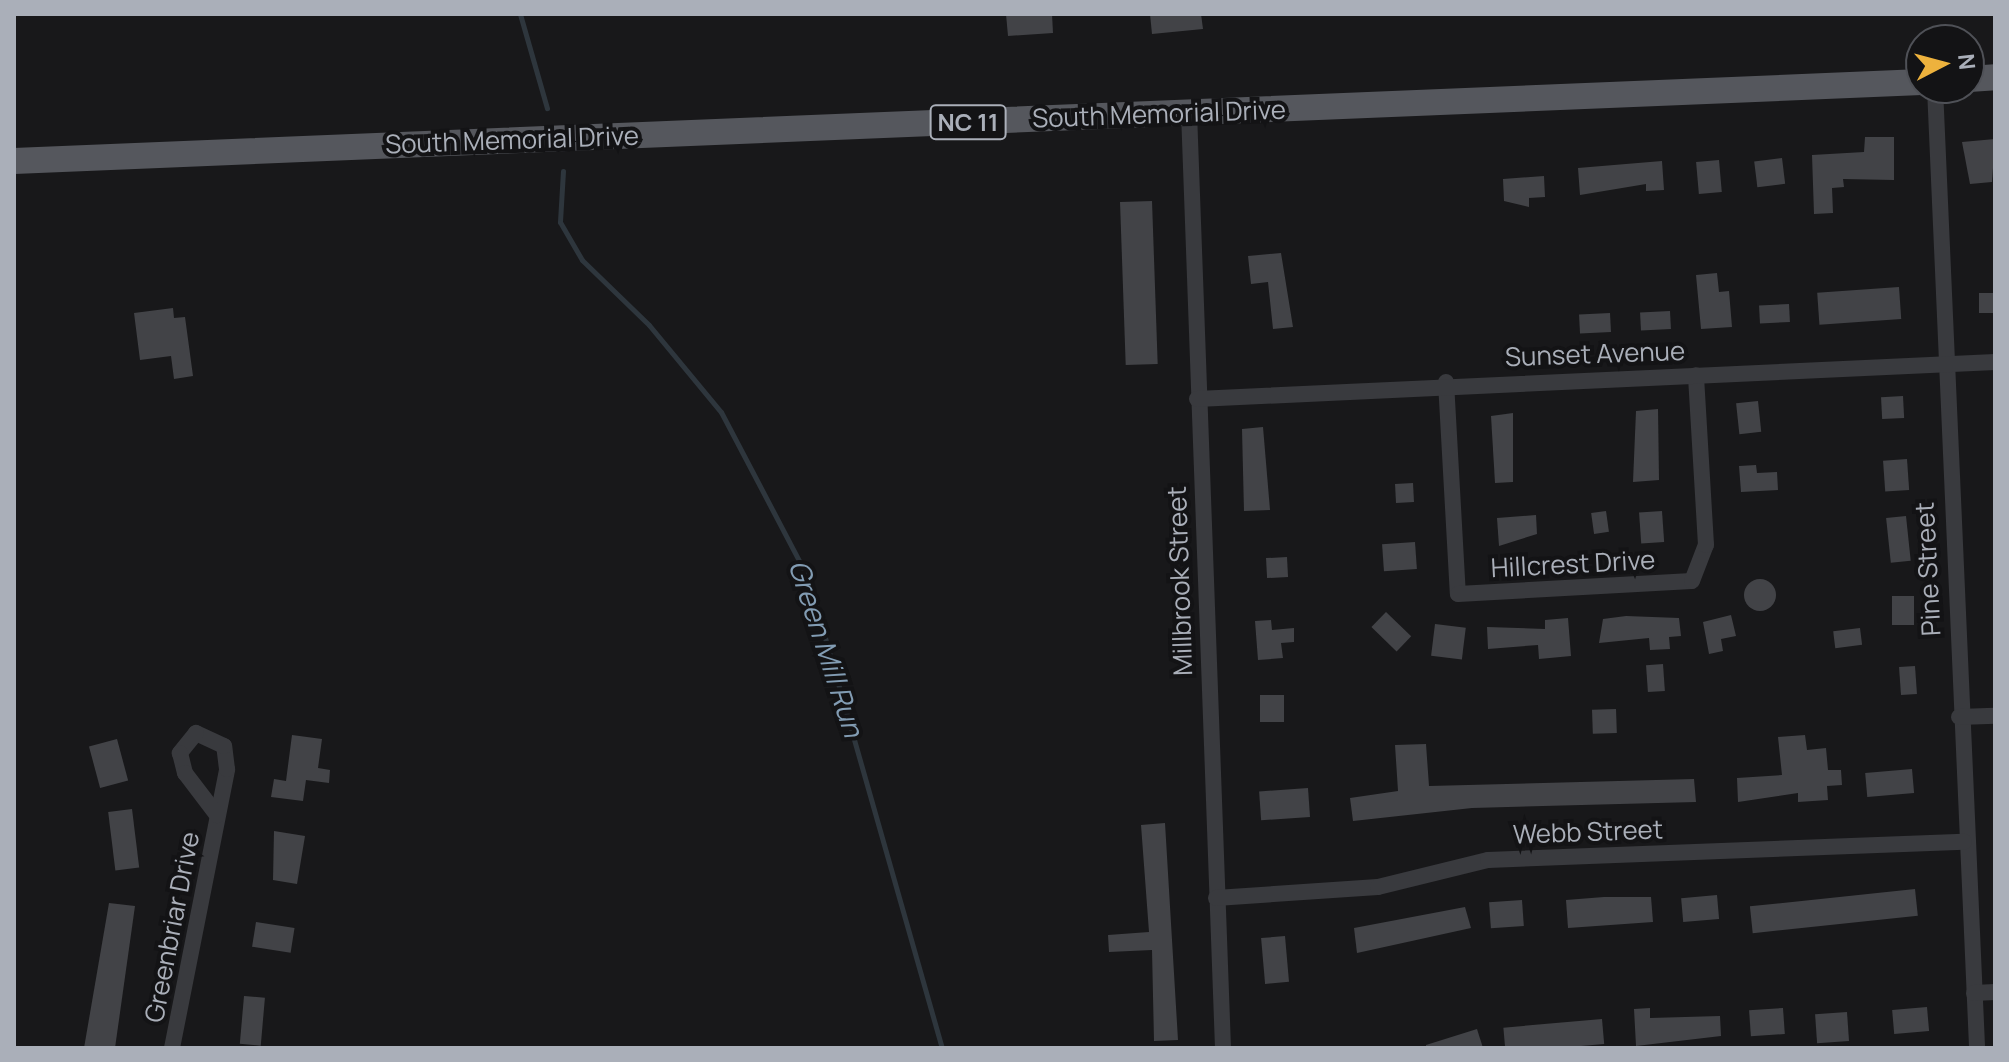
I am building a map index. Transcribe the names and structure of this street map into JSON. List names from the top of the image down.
{
  "streets": {
    "main road": ["South Memorial Drive", "NC 11"],
    "street": [
      "Sunset Avenue",
      "Hillcrest Drive",
      "Pine Street",
      "Millbrook Street",
      "Webb Street",
      "Greenbriar Drive"
    ]
  },
  "crossings": [
    ["South Memorial Drive", "Millbrook Street"],
    ["Sunset Avenue", "Hillcrest Drive"],
    ["Sunset Avenue", "Pine Street"],
    ["Sunset Avenue", "Millbrook Street"],
    ["Pine Street", "Webb Street"],
    ["Millbrook Street", "Webb Street"]
  ],
  "water": ["Green Mill Run"],
  "north": "right"
}
